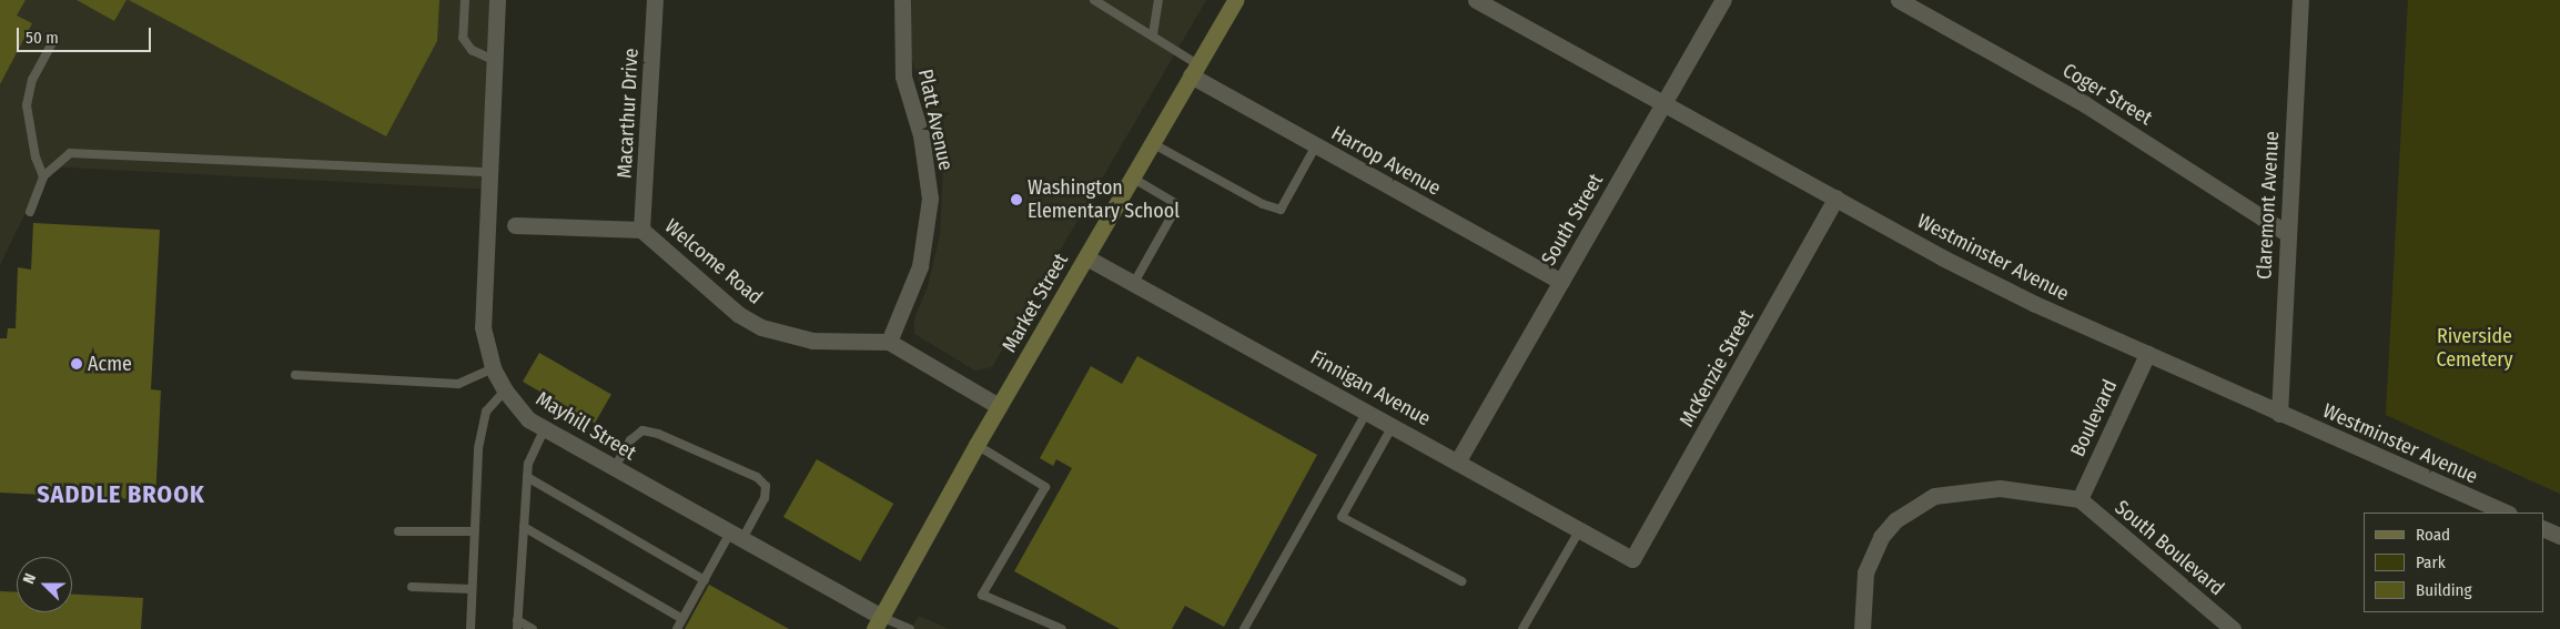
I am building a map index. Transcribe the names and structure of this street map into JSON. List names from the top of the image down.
{
  "streets": {
    "main road": ["Market Street"],
    "street": [
      "Coger Street",
      "Macarthur Drive",
      "Platt Avenue",
      "Harrop Avenue",
      "Claremont Avenue",
      "South Street",
      "Westminster Avenue",
      "Welcome Road",
      "McKenzie Street",
      "Finnigan Avenue",
      "Boulevard",
      "Mayhill Street",
      "South Boulevard"
    ]
  },
  "crossings": [
    ["Coger Street", "Claremont Avenue"],
    ["Macarthur Drive", "Welcome Road"],
    ["Platt Avenue", "Welcome Road"],
    ["Harrop Avenue", "South Street"],
    ["Harrop Avenue", "Market Street"],
    ["Claremont Avenue", "Westminster Avenue"],
    ["South Street", "Westminster Avenue"],
    ["South Street", "Finnigan Avenue"],
    ["Westminster Avenue", "McKenzie Street"],
    ["Westminster Avenue", "Boulevard"],
    ["Welcome Road", "Market Street"],
    ["Market Street", "Finnigan Avenue"],
    ["Market Street", "Mayhill Street"],
    ["McKenzie Street", "Finnigan Avenue"],
    ["Boulevard", "South Boulevard"]
  ],
  "districts": ["SADDLE BROOK"],
  "parks": ["Riverside Cemetery"],
  "places": ["Washington Elementary School", "Acme"],
  "legend": ["Road", "Park", "Building"],
  "scale_bar": "50 m",
  "north": "left"
}
